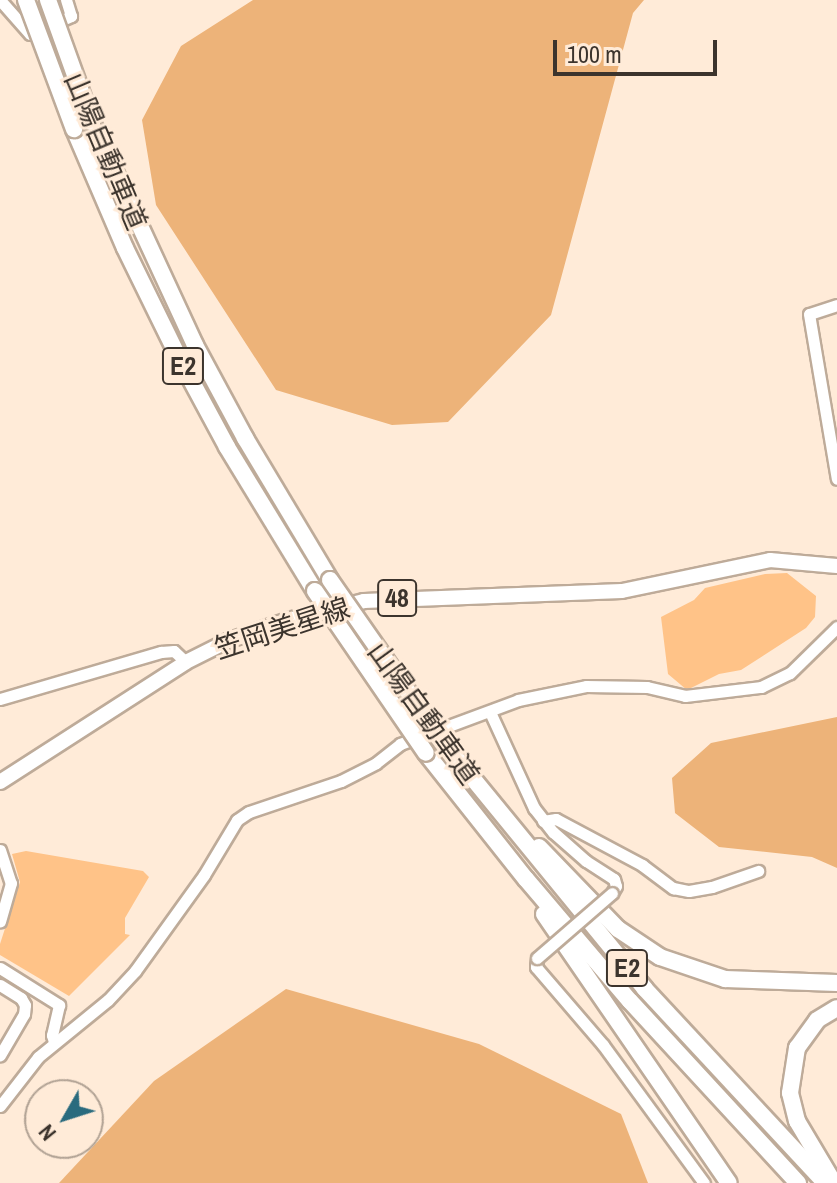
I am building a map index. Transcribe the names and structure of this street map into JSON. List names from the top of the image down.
{
  "streets": {
    "highway": ["山陽自動車道", "E2"],
    "main road": ["48", "笠岡美星線"]
  },
  "scale_bar": "100 m",
  "north": "bottom left"
}
